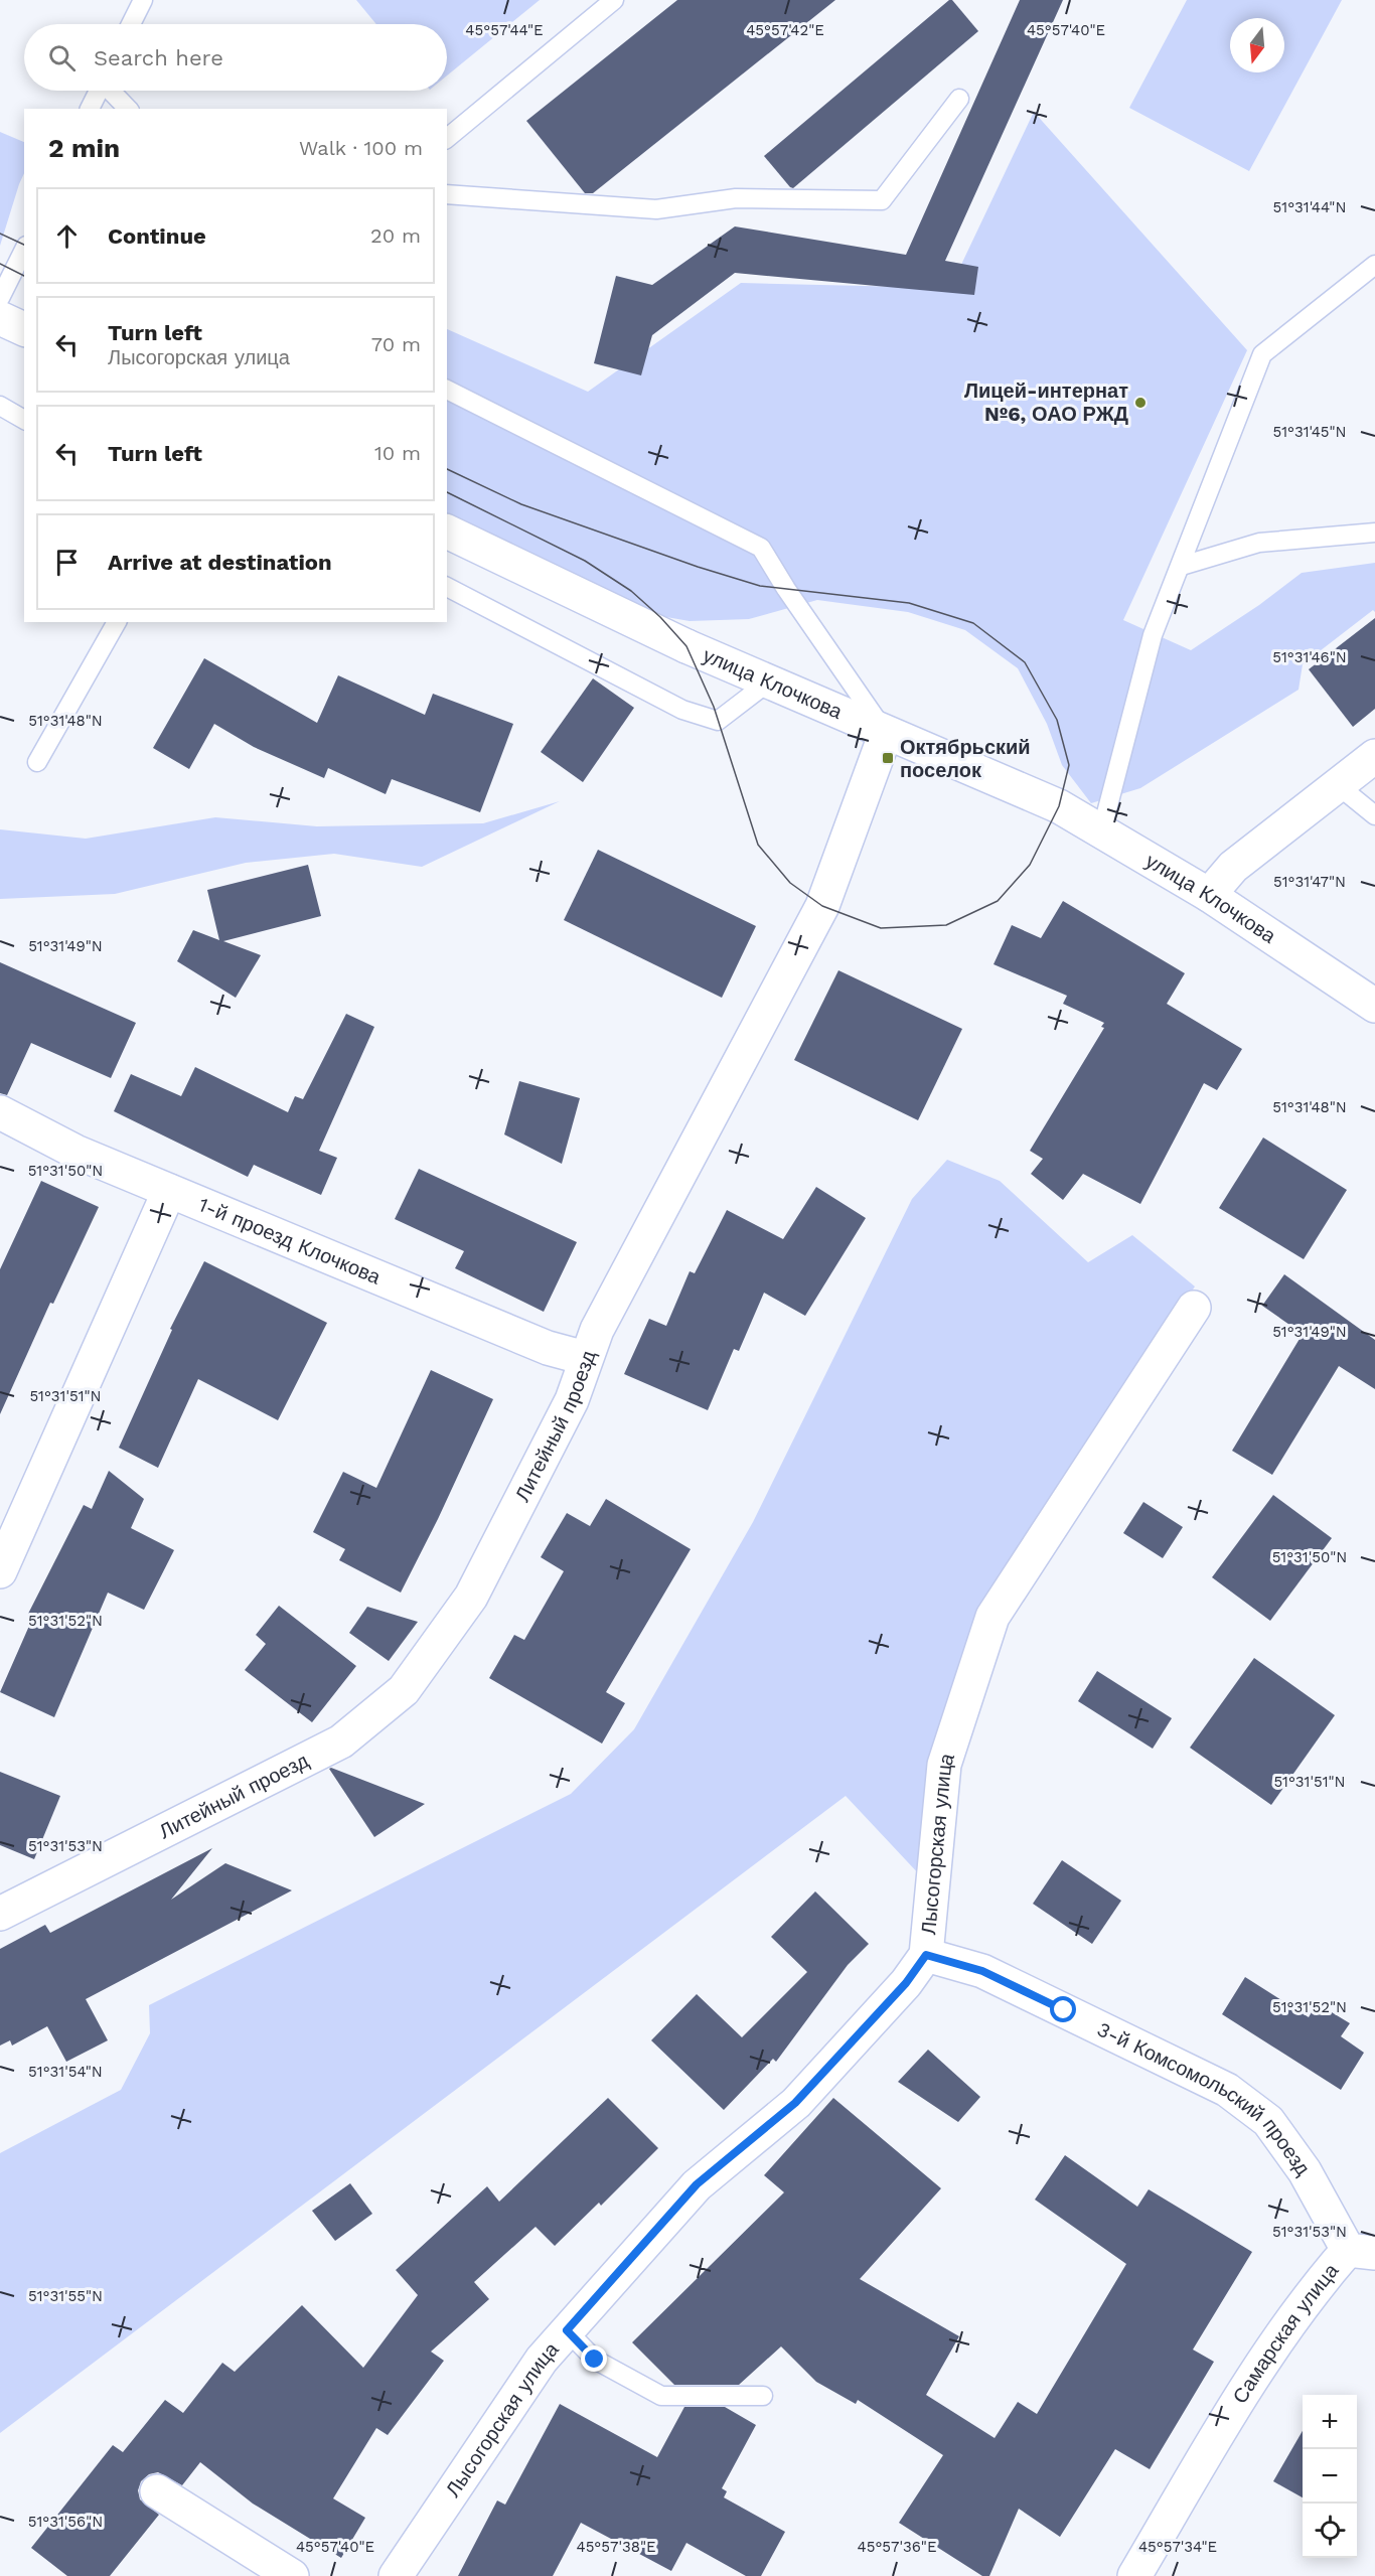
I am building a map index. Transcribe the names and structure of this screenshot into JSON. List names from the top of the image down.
{
  "streets": {
    "street": [
      "улица Клочкова",
      "1-й проезд Клочкова",
      "Литейный проезд",
      "Лысогорская улица",
      "3-й Комсомольский проезд",
      "Самарская улица"
    ]
  },
  "crossings": [
    ["улица Клочкова", "Литейный проезд"],
    ["1-й проезд Клочкова", "Литейный проезд"],
    ["Лысогорская улица", "3-й Комсомольский проезд"],
    ["3-й Комсомольский проезд", "Самарская улица"]
  ],
  "places": {
    "other": ["Лицей-интернат №6, ОАО РЖД"],
    "transit": ["Октябрьский поселок"]
  },
  "north": "bottom",
  "page": {
    "search": "Search here",
    "heading": ["2 min", "Walk · 100 m"],
    "list": [
      ["Continue", "20 m"],
      ["Turn left", "Лысогорская улица", "70 m"],
      ["Turn left", "10 m"],
      "Arrive at destination"
    ],
    "map_buttons": ["+", "−"]
  },
  "coordinates": [
    "45°57'44\"E",
    "45°57'42\"E",
    "45°57'40\"E",
    "51°31'44\"N",
    "51°31'45\"N",
    "51°31'46\"N",
    "51°31'48\"N",
    "51°31'47\"N",
    "51°31'49\"N",
    "51°31'50\"N",
    "51°31'51\"N",
    "51°31'52\"N",
    "51°31'53\"N",
    "51°31'54\"N",
    "51°31'55\"N",
    "51°31'56\"N",
    "45°57'38\"E",
    "45°57'36\"E",
    "45°57'34\"E"
  ]
}
